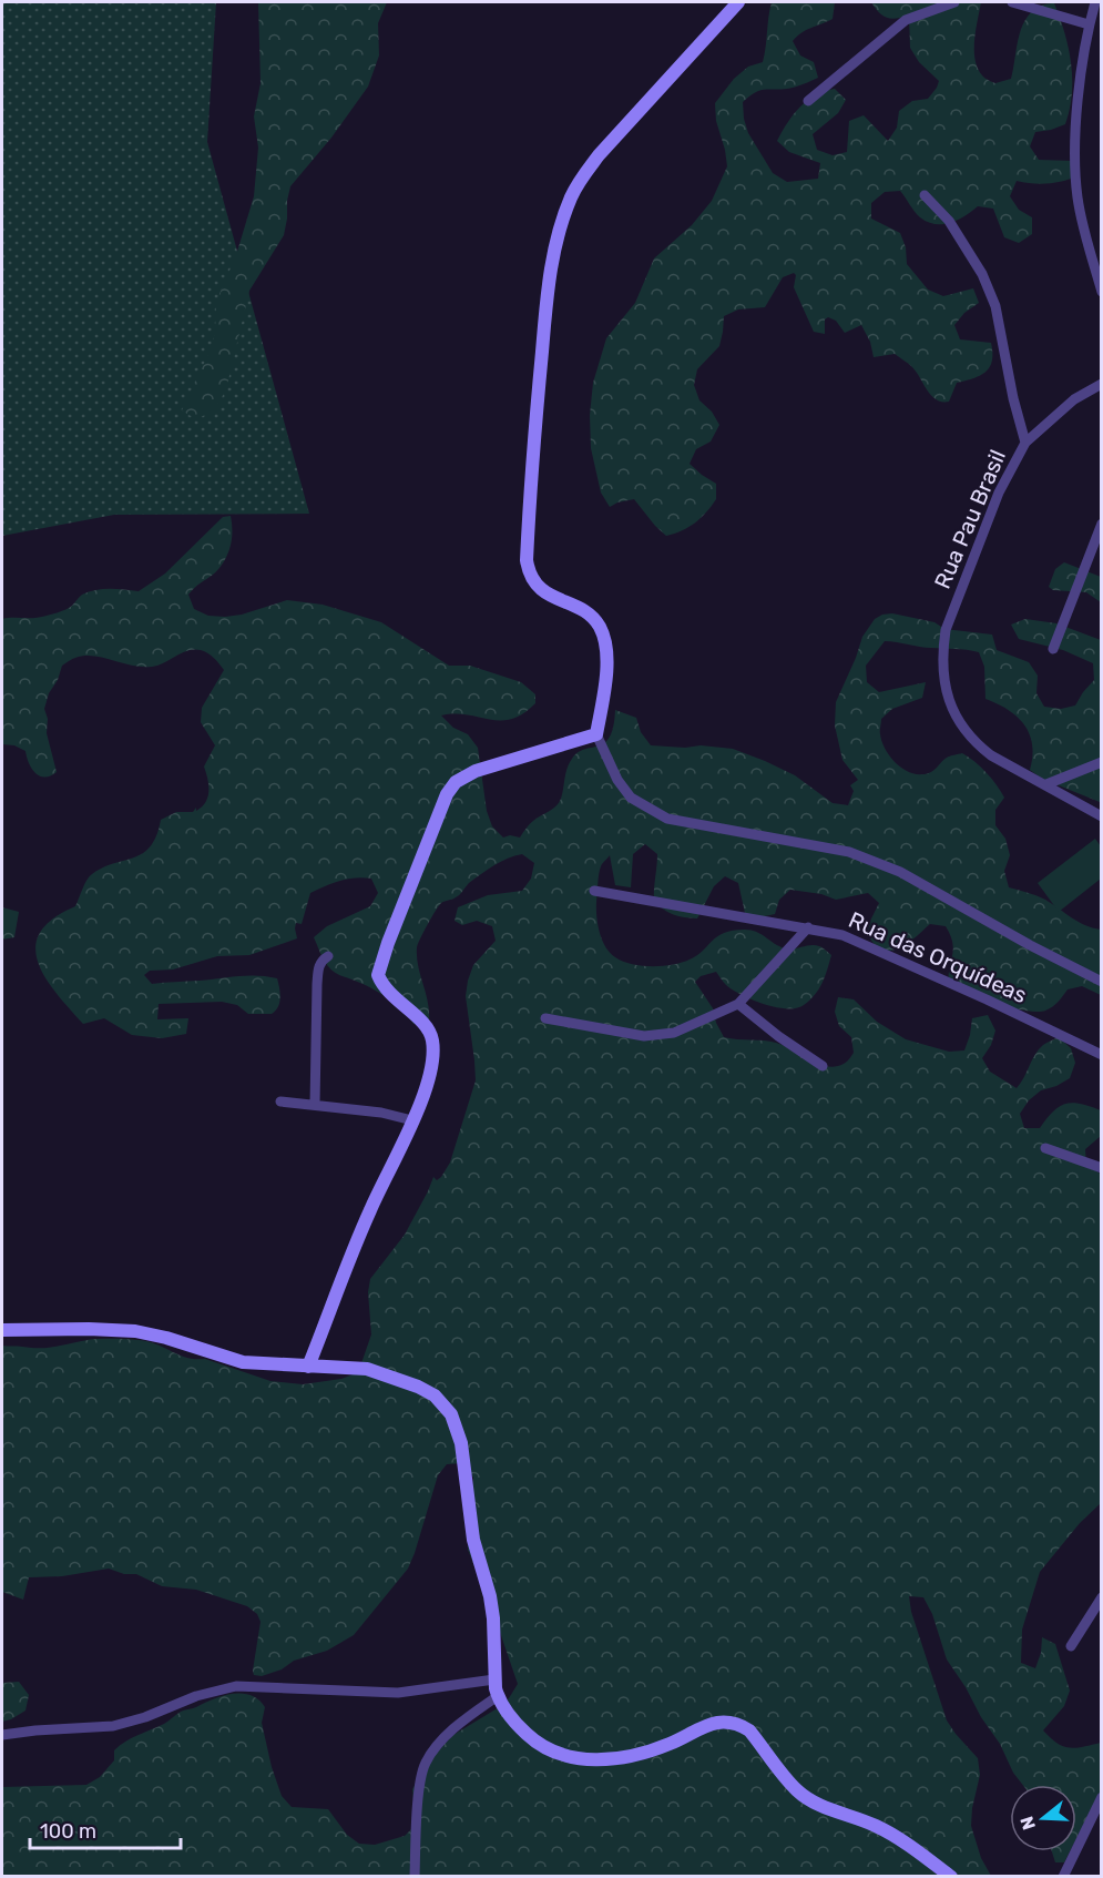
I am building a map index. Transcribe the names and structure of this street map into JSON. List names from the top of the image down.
{
  "streets": {
    "street": ["Rua Pau Brasil", "Rua das Orquídeas"]
  },
  "scale_bar": "100 m",
  "north": "left"
}
